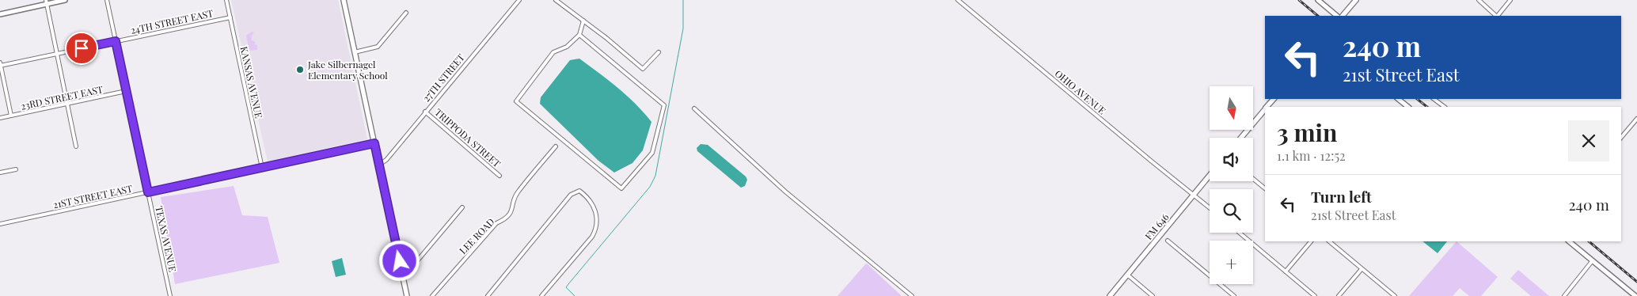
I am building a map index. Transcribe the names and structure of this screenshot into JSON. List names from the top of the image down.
{
  "streets": {
    "main road": ["FM 646"],
    "street": [
      "24TH STREET EAST",
      "27TH STREET",
      "KANSAS AVENUE",
      "OHIO AVENUE",
      "23RD STREET EAST",
      "TRIPPODA STREET",
      "21ST STREET EAST",
      "LEE ROAD",
      "TEXAS AVENUE"
    ]
  },
  "crossings": [
    ["24TH STREET EAST", "KANSAS AVENUE"],
    ["24TH STREET EAST", "TEXAS AVENUE"],
    ["27TH STREET", "TRIPPODA STREET"],
    ["KANSAS AVENUE", "21ST STREET EAST"],
    ["OHIO AVENUE", "FM 646"],
    ["23RD STREET EAST", "TEXAS AVENUE"],
    ["21ST STREET EAST", "TEXAS AVENUE"]
  ],
  "places": ["Jake Silbernagel Elementary School"],
  "north": "bottom",
  "page": {
    "turn": ["240 m", "21st Street East"],
    "map_buttons": "+",
    "heading": ["3 min", "1.1 km · 12:52"],
    "list": [
      {
        "name": "Turn left",
        "note": "21st Street East",
        "value": "240 m"
      }
    ]
  }
}
